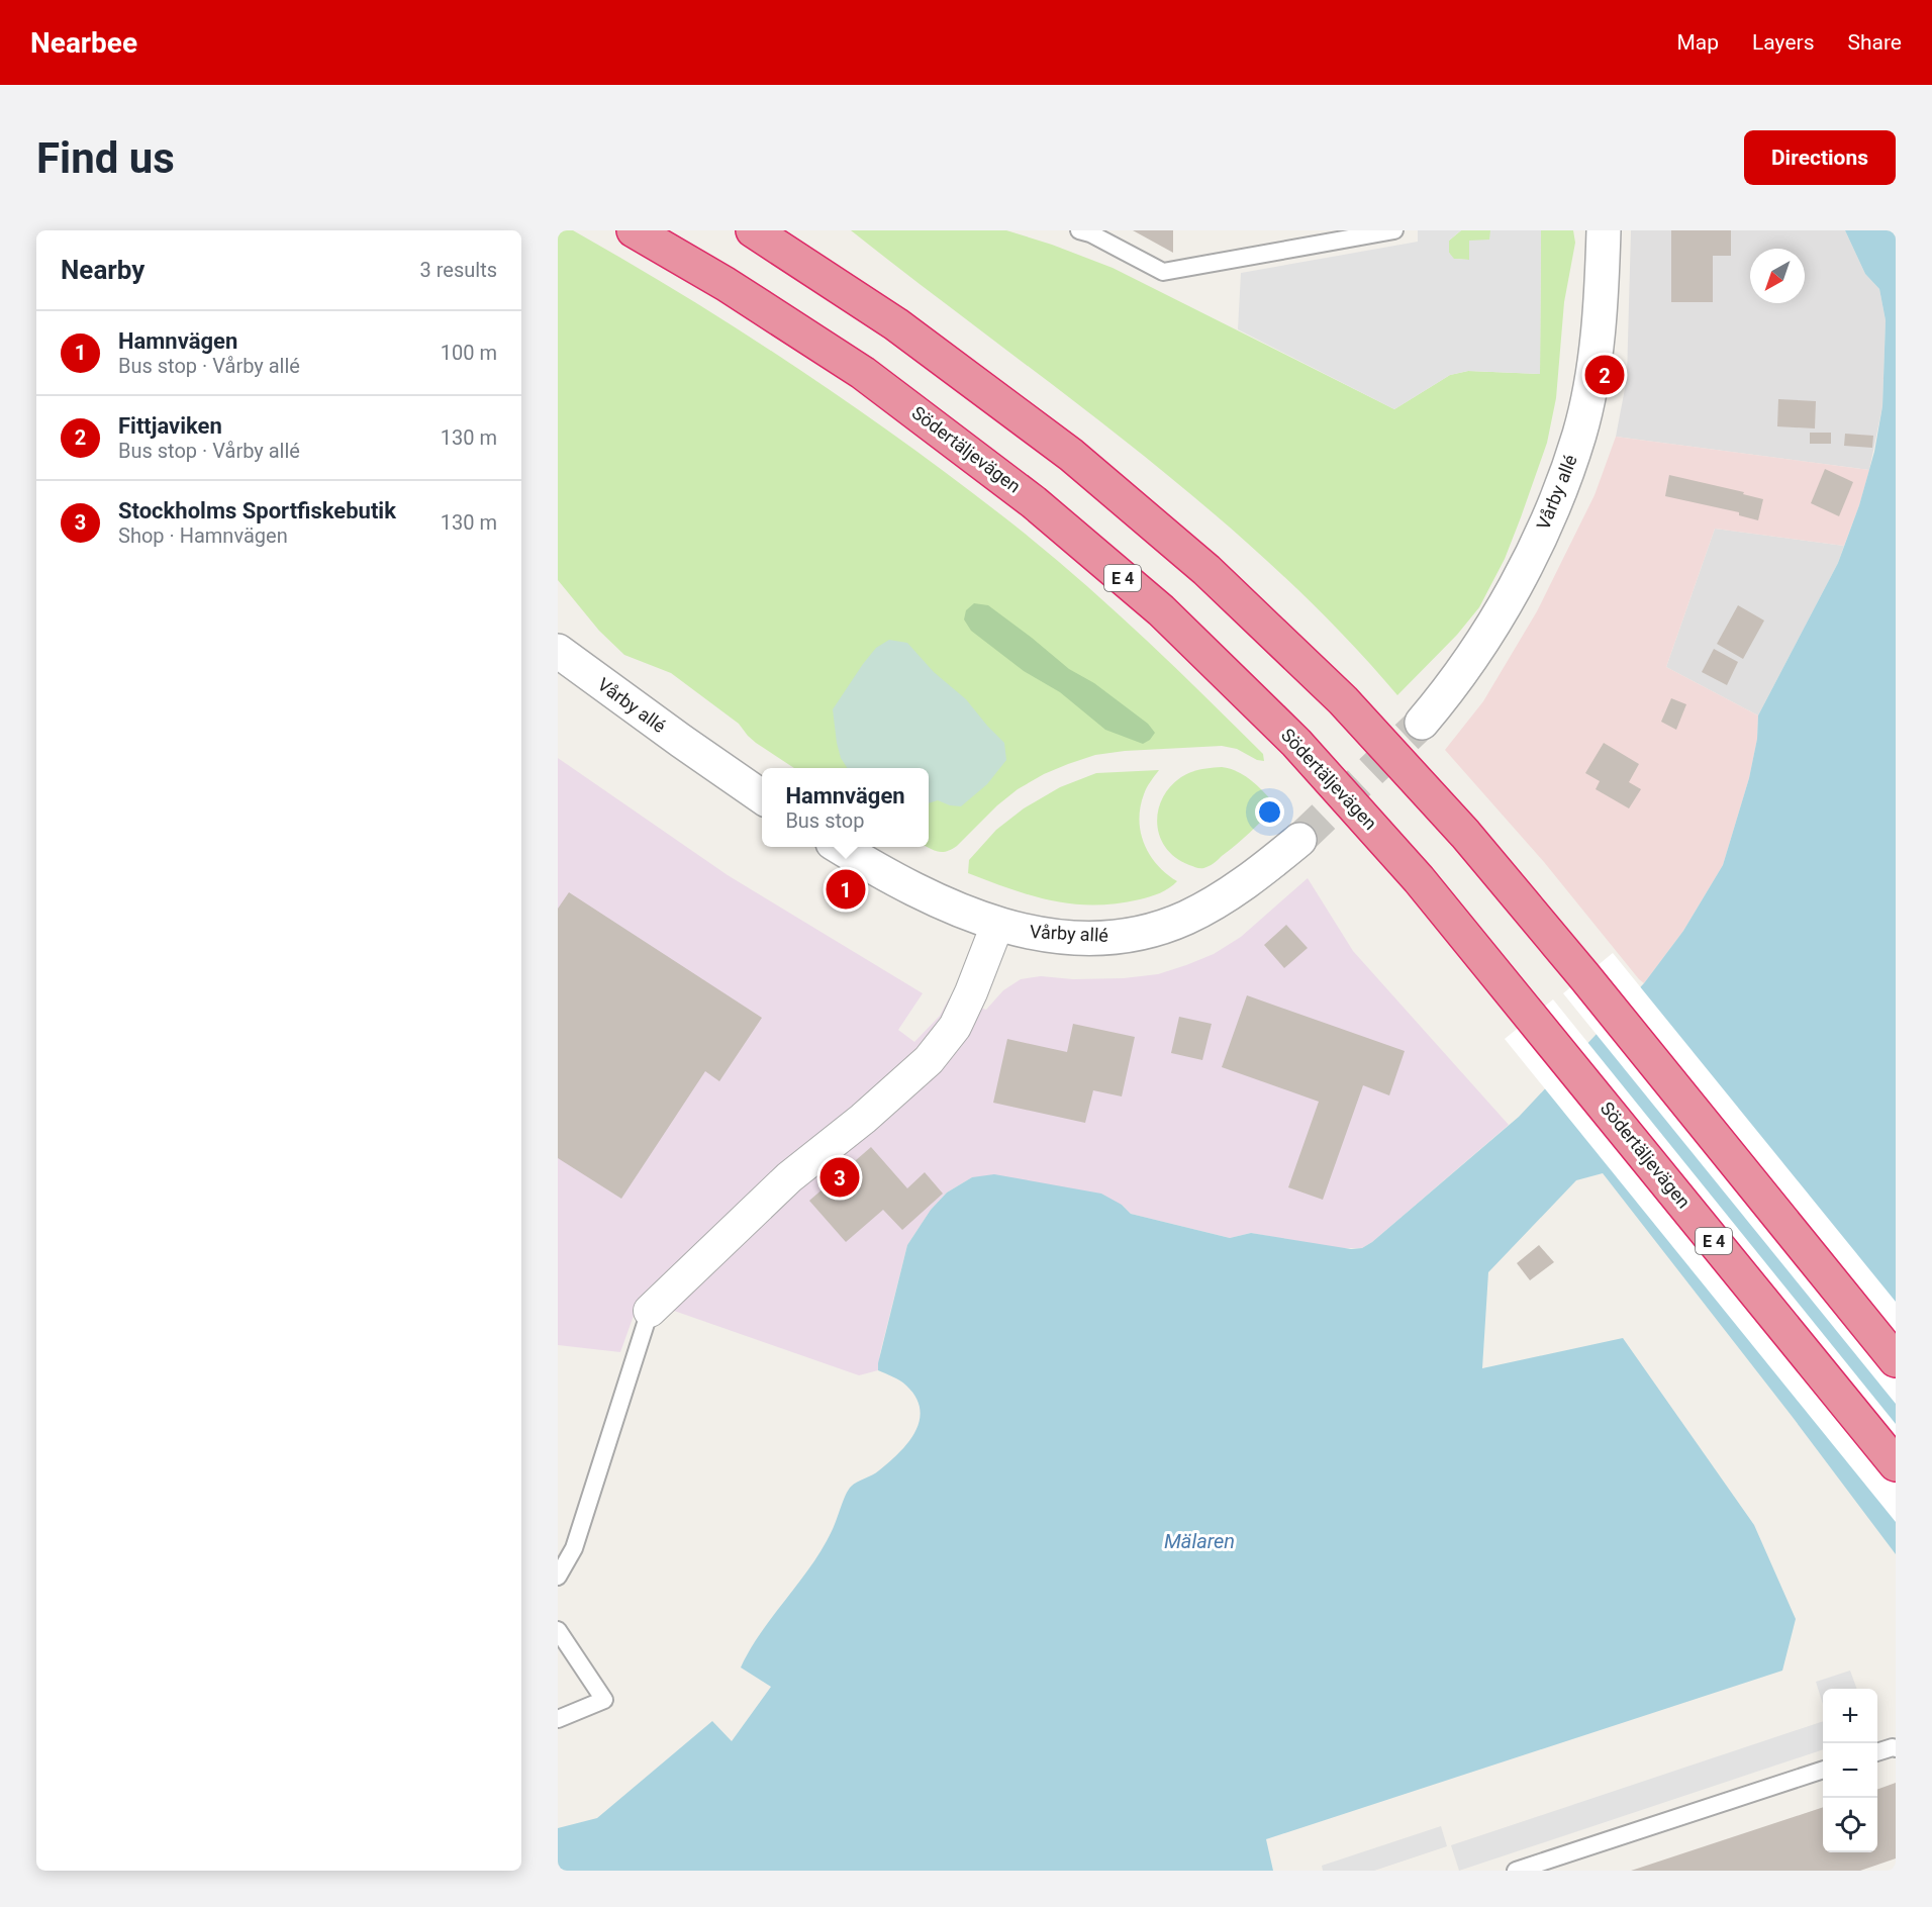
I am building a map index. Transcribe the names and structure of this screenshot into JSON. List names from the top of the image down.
{
  "streets": {
    "highway": ["Södertäljevägen", "E 4"],
    "street": ["Vårby allé"]
  },
  "water": ["Mälaren"],
  "north": "bottom left",
  "page": {
    "header": "Nearbee",
    "nav": ["Map", "Layers", "Share"],
    "buttons": "Directions",
    "title": "Find us",
    "heading": ["Nearby", "3 results"],
    "list": [
      {
        "mark": "1",
        "name": "Hamnvägen",
        "note": "Bus stop · Vårby allé",
        "value": "100 m"
      },
      {
        "mark": "2",
        "name": "Fittjaviken",
        "note": "Bus stop · Vårby allé",
        "value": "130 m"
      },
      {
        "mark": "3",
        "name": "Stockholms Sportfiskebutik",
        "note": "Shop · Hamnvägen",
        "value": "130 m"
      }
    ],
    "pins": ["2", "1", "3"],
    "popup": ["Hamnvägen", "Bus stop"],
    "map_buttons": ["+", "−"]
  }
}
